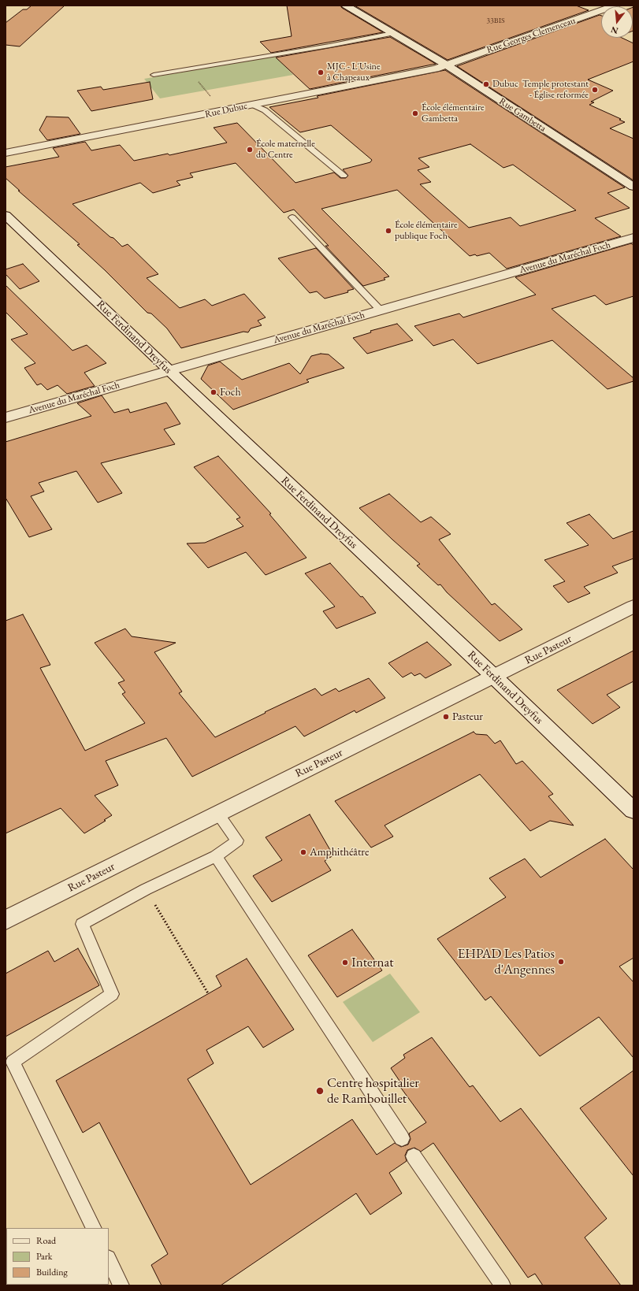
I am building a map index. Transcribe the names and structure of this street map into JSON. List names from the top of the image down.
{
  "streets": {
    "street": [
      "Rue Georges Clemenceau",
      "Rue Dubuc",
      "Rue Gambetta",
      "Avenue du Maréchal Foch",
      "Rue Ferdinand Dreyfus",
      "Rue Pasteur"
    ]
  },
  "crossings": [
    ["Rue Georges Clemenceau", "Rue Dubuc"],
    ["Rue Georges Clemenceau", "Rue Gambetta"],
    ["Rue Dubuc", "Rue Gambetta"],
    ["Avenue du Maréchal Foch", "Rue Ferdinand Dreyfus"],
    ["Rue Ferdinand Dreyfus", "Rue Pasteur"]
  ],
  "places": [
    "MJC - L'Usine à Chapeaux",
    "Dubuc",
    "Temple protestant - Église reformée",
    "École élémentaire Gambetta",
    "École maternelle du Centre",
    "École élémentaire publique Foch",
    "Foch",
    "Pasteur",
    "Amphithéâtre",
    "EHPAD Les Patios d'Angennes",
    "Internat",
    "Centre hospitalier de Rambouillet"
  ],
  "house_numbers": ["33BIS"],
  "legend": ["Road", "Park", "Building"],
  "north": "bottom"
}
